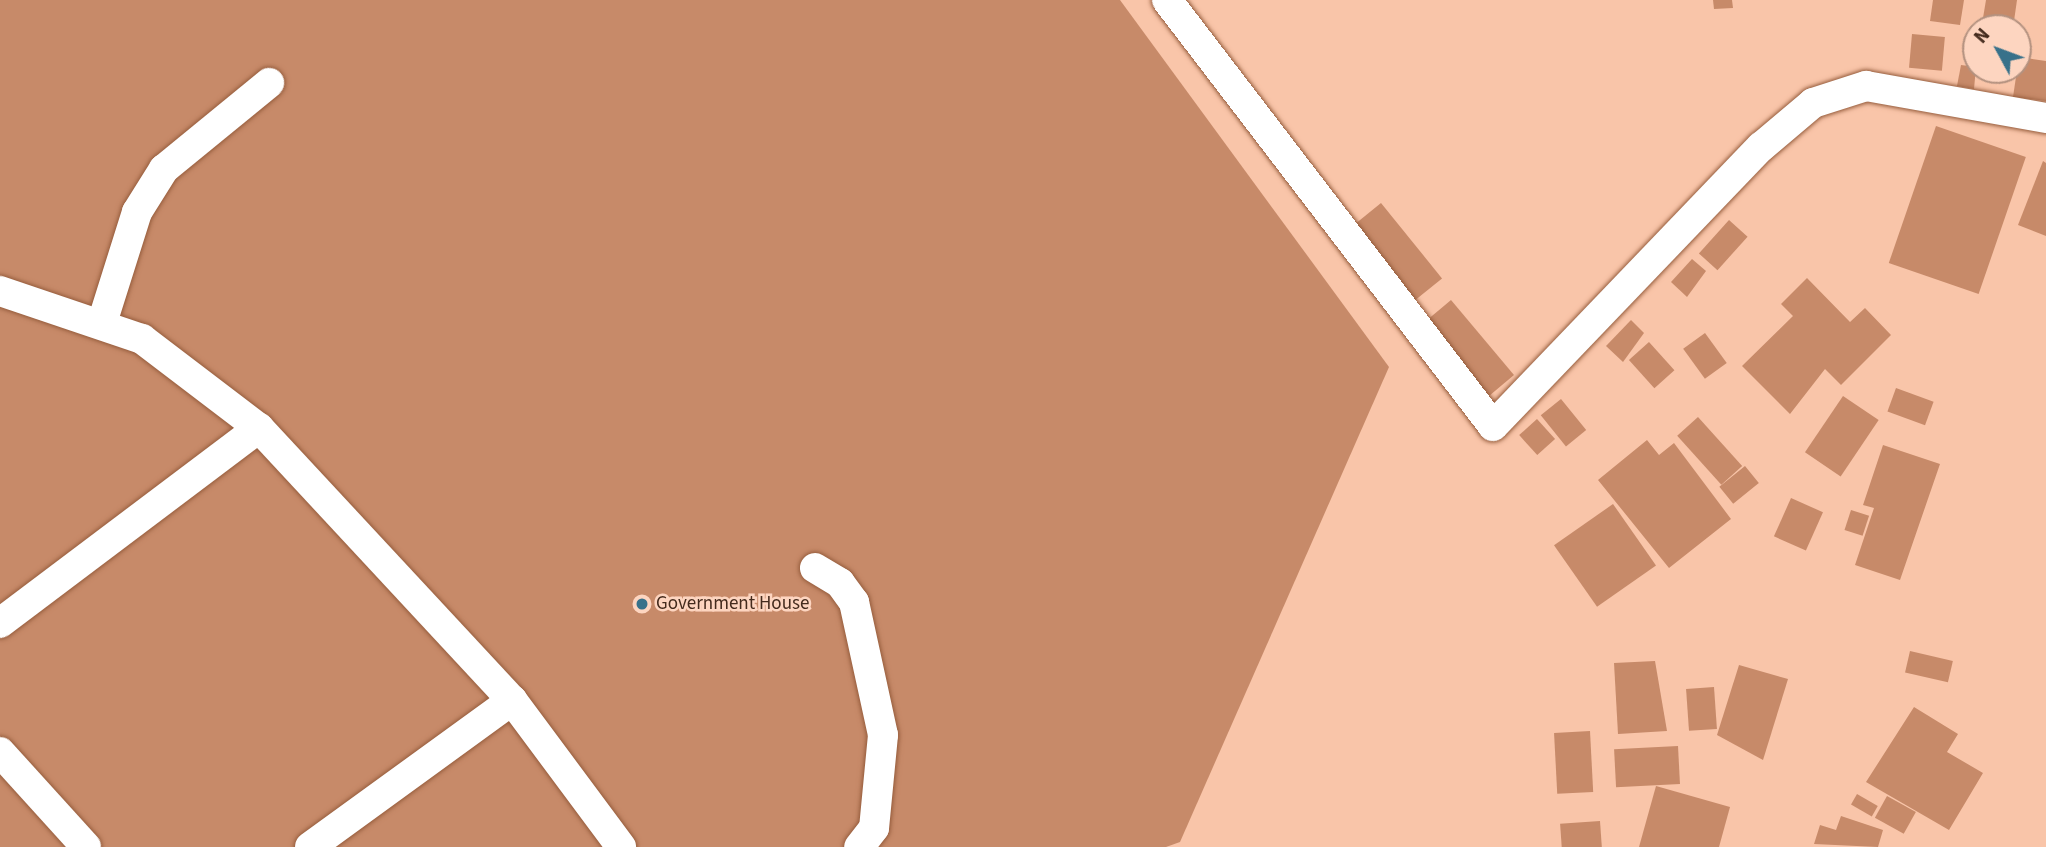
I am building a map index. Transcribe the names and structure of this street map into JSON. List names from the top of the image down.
{
  "places": ["Government House"],
  "north": "top left"
}
